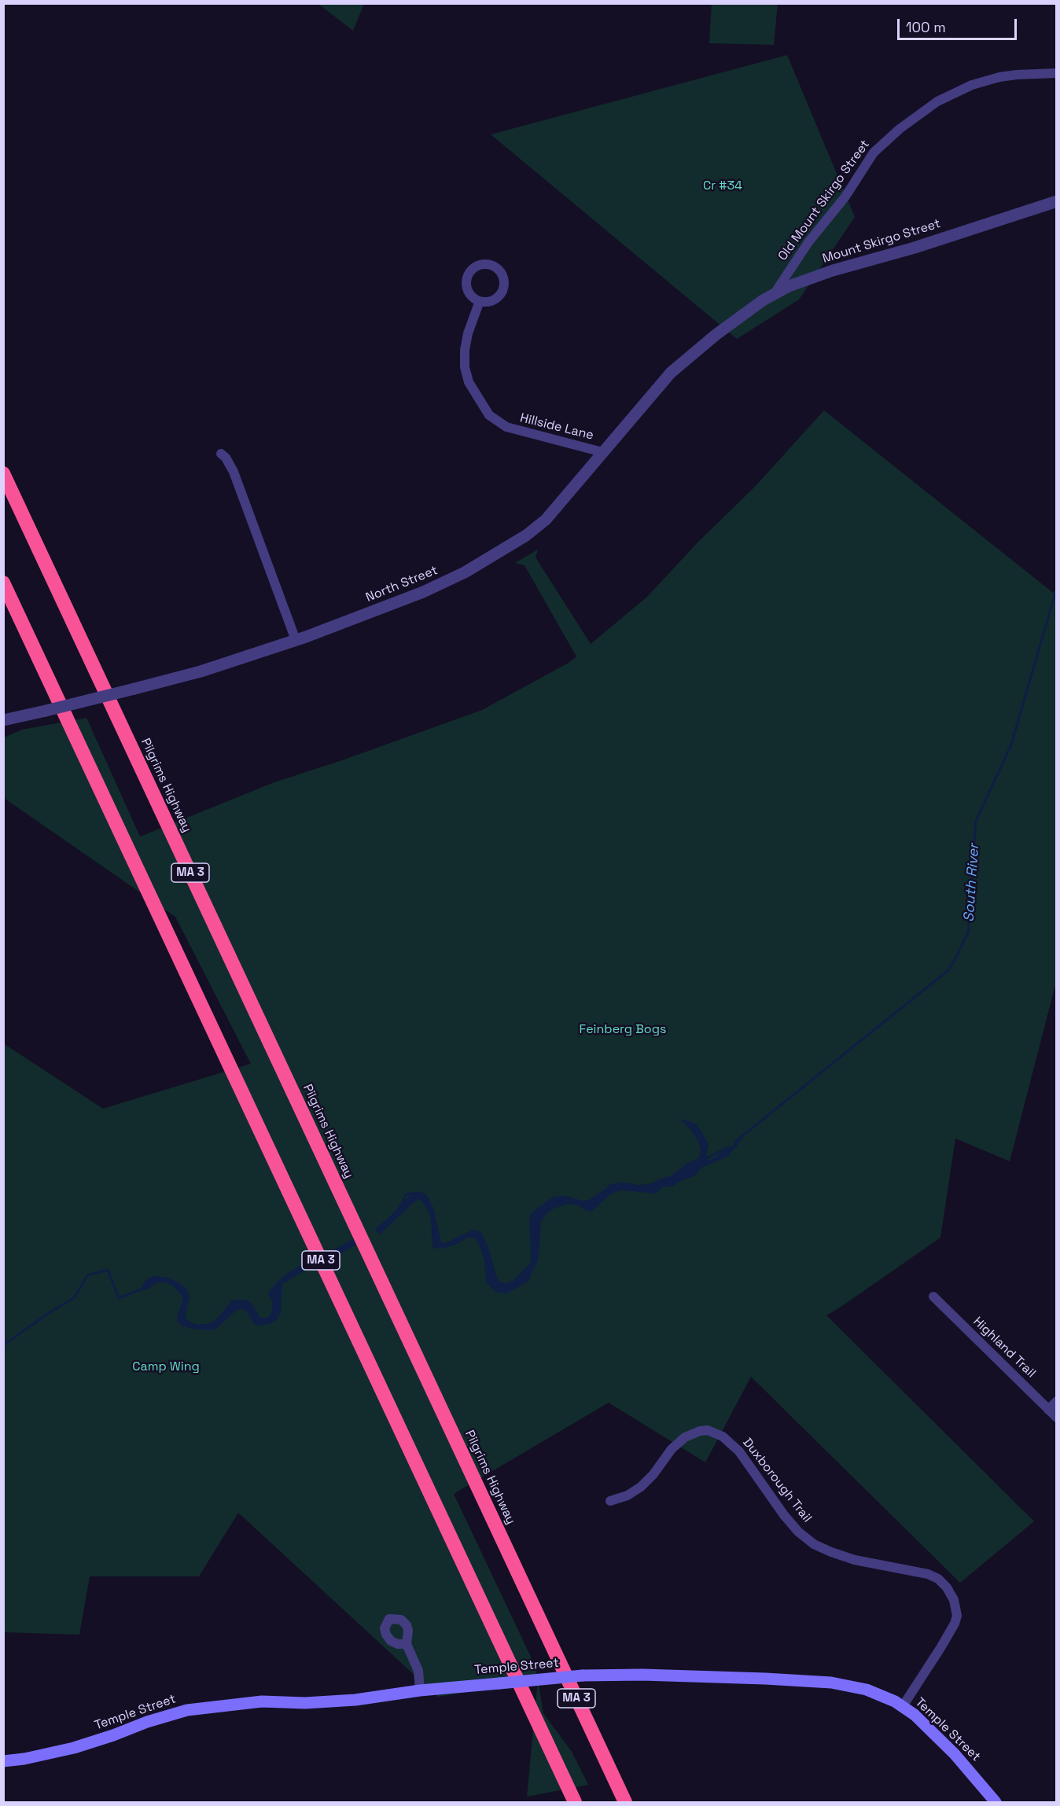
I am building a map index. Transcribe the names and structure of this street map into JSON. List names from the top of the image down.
{
  "streets": {
    "highway": ["Pilgrims Highway", "MA 3"],
    "main road": ["Temple Street"],
    "street": [
      "Old Mount Skirgo Street",
      "Mount Skirgo Street",
      "Hillside Lane",
      "North Street",
      "Highland Trail",
      "Duxborough Trail"
    ]
  },
  "crossings": [
    ["Old Mount Skirgo Street", "Mount Skirgo Street"],
    ["Mount Skirgo Street", "North Street"],
    ["Hillside Lane", "North Street"],
    ["Duxborough Trail", "Temple Street"]
  ],
  "water": ["South River"],
  "parks": ["Cr #34", "Feinberg Bogs", "Camp Wing"],
  "scale_bar": "100 m"
}
